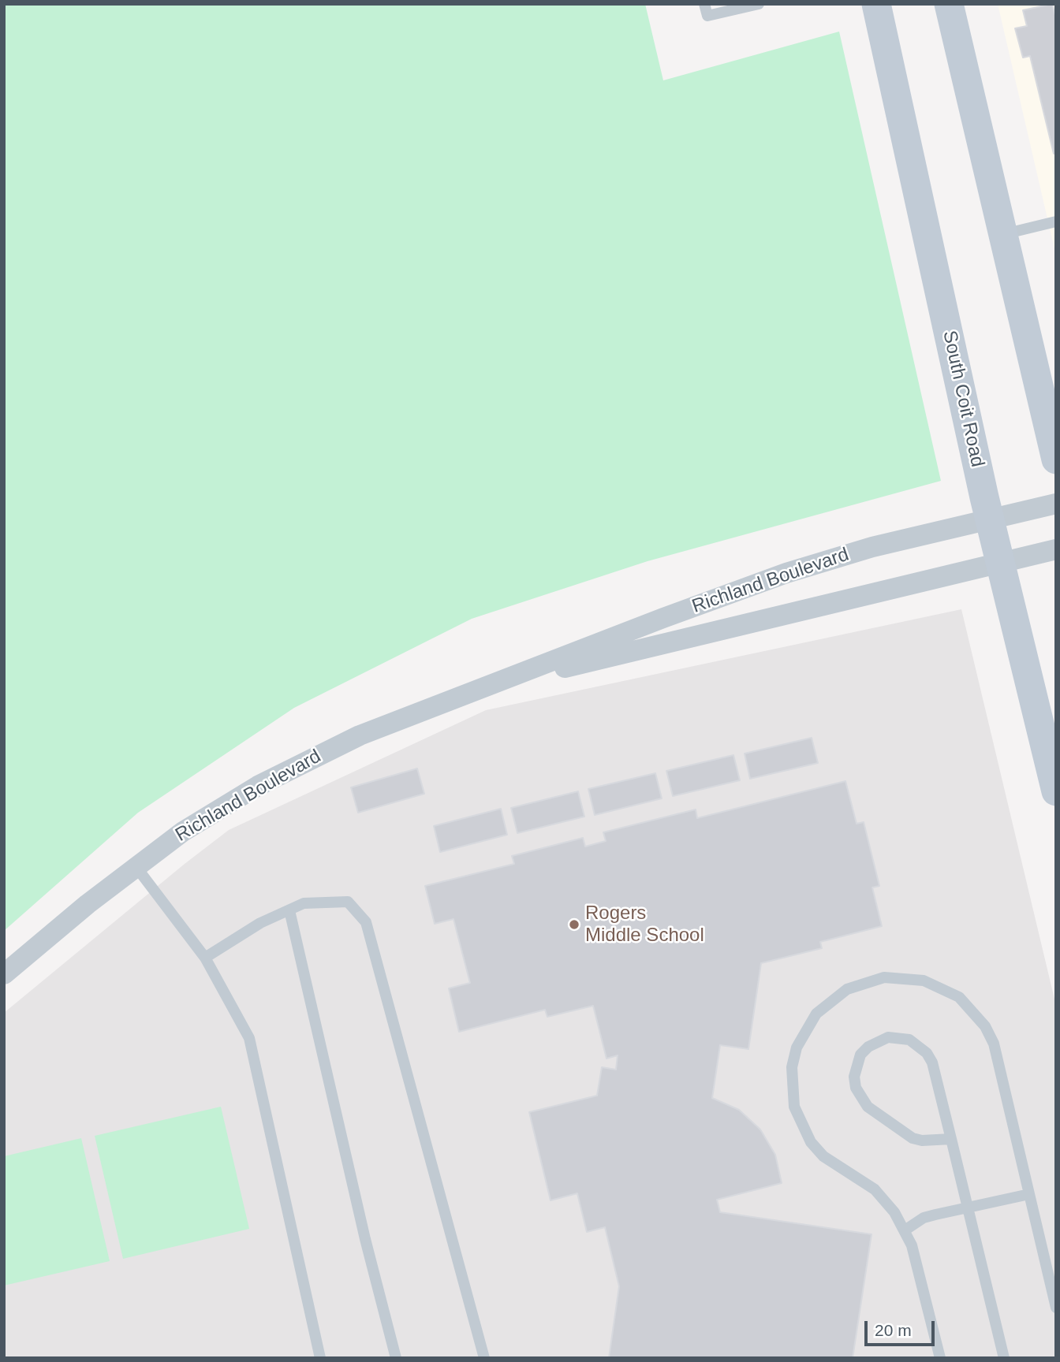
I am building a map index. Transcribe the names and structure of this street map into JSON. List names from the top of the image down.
{
  "streets": {
    "main road": ["South Coit Road"],
    "street": ["Richland Boulevard"]
  },
  "crossings": [
    ["South Coit Road", "Richland Boulevard"]
  ],
  "places": ["Rogers Middle School"],
  "scale_bar": "20 m"
}
